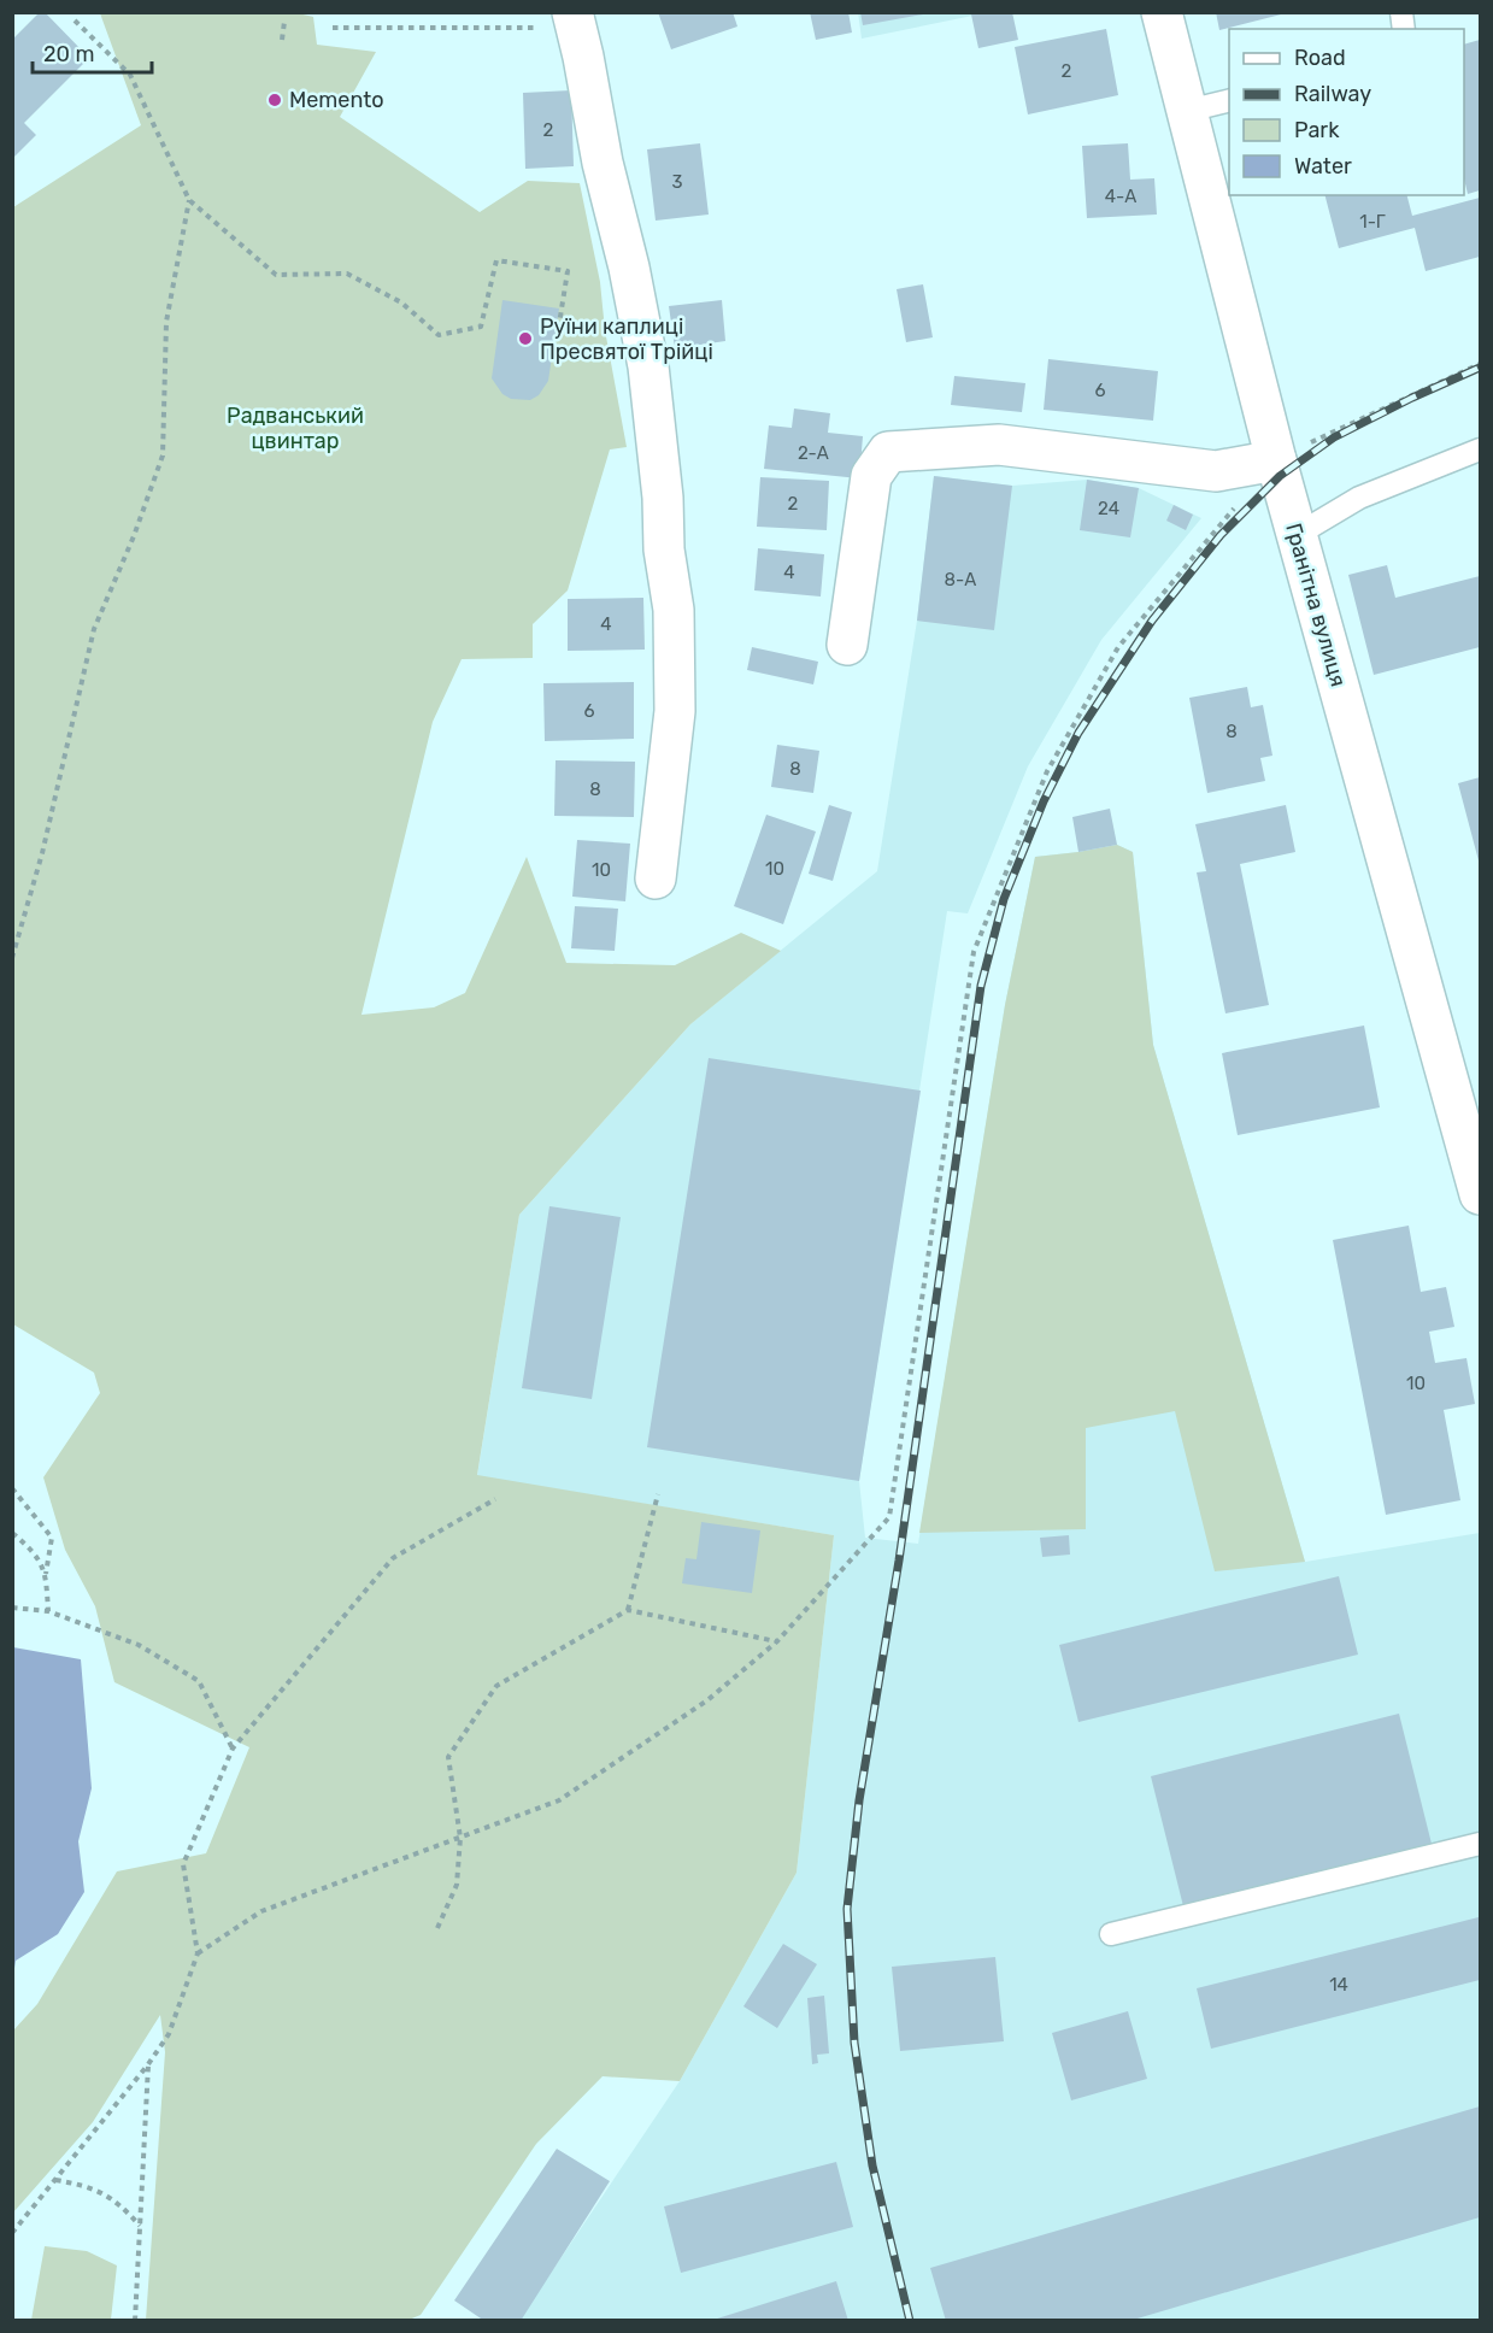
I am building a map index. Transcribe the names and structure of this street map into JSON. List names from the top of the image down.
{
  "streets": {
    "street": ["Гранітна вулиця"]
  },
  "parks": ["Радванський цвинтар"],
  "places": ["Memento", "Руїни каплиці Пресвятої Трійці"],
  "house_numbers": [
    "2",
    "2",
    "3",
    "4-А",
    "1-Г",
    "6",
    "2-А",
    "2",
    "24",
    "4",
    "8-А",
    "4",
    "6",
    "8",
    "8",
    "8",
    "10",
    "10",
    "10",
    "14"
  ],
  "legend": [
    "Road",
    "Railway",
    "Park",
    "Water"
  ],
  "scale_bar": "20 m"
}
